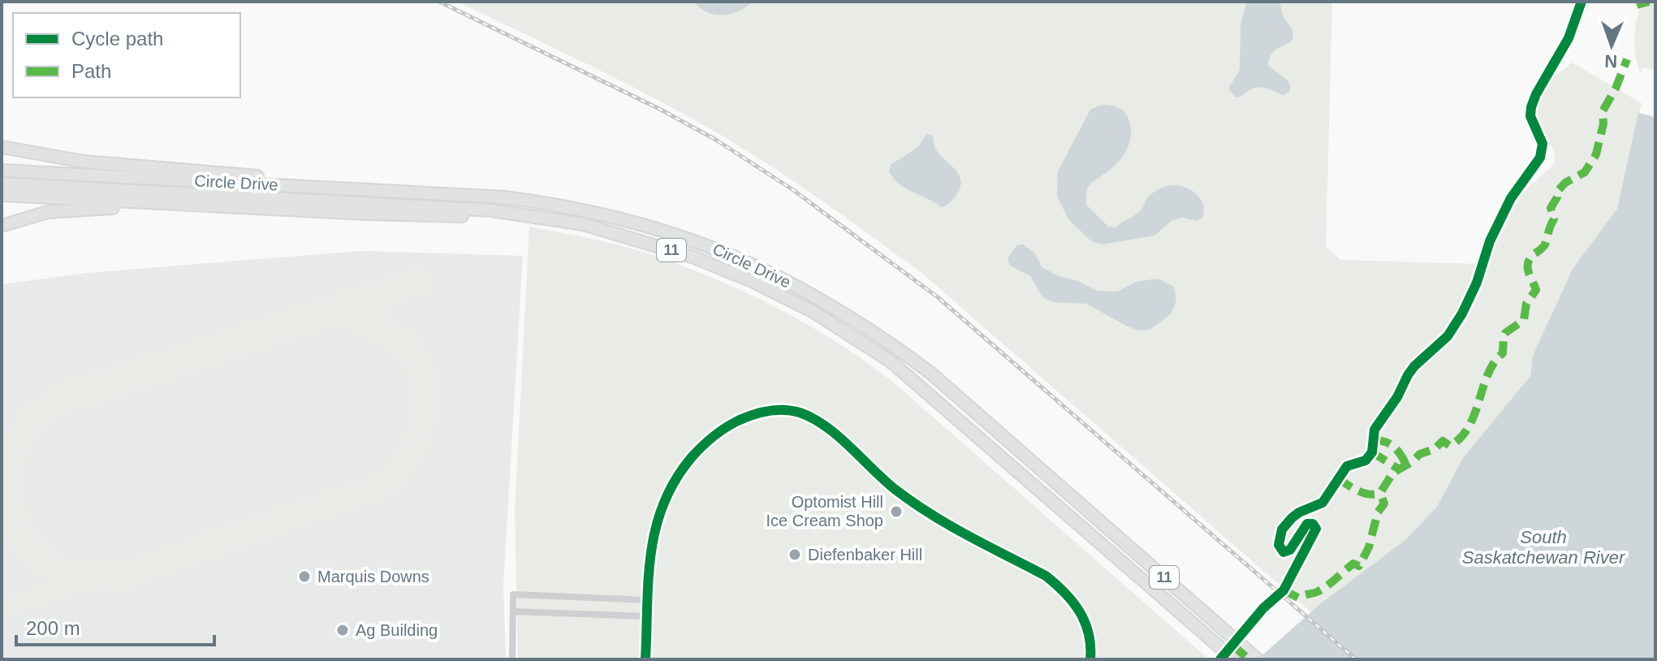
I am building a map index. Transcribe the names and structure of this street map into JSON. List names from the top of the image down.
{
  "streets": {
    "highway": ["Circle Drive", "11"]
  },
  "water": ["South Saskatchewan River"],
  "places": [
    "Optomist Hill Ice Cream Shop",
    "Diefenbaker Hill",
    "Marquis Downs",
    "Ag Building"
  ],
  "legend": ["Cycle path", "Path"],
  "scale_bar": "200 m",
  "north": "bottom"
}
